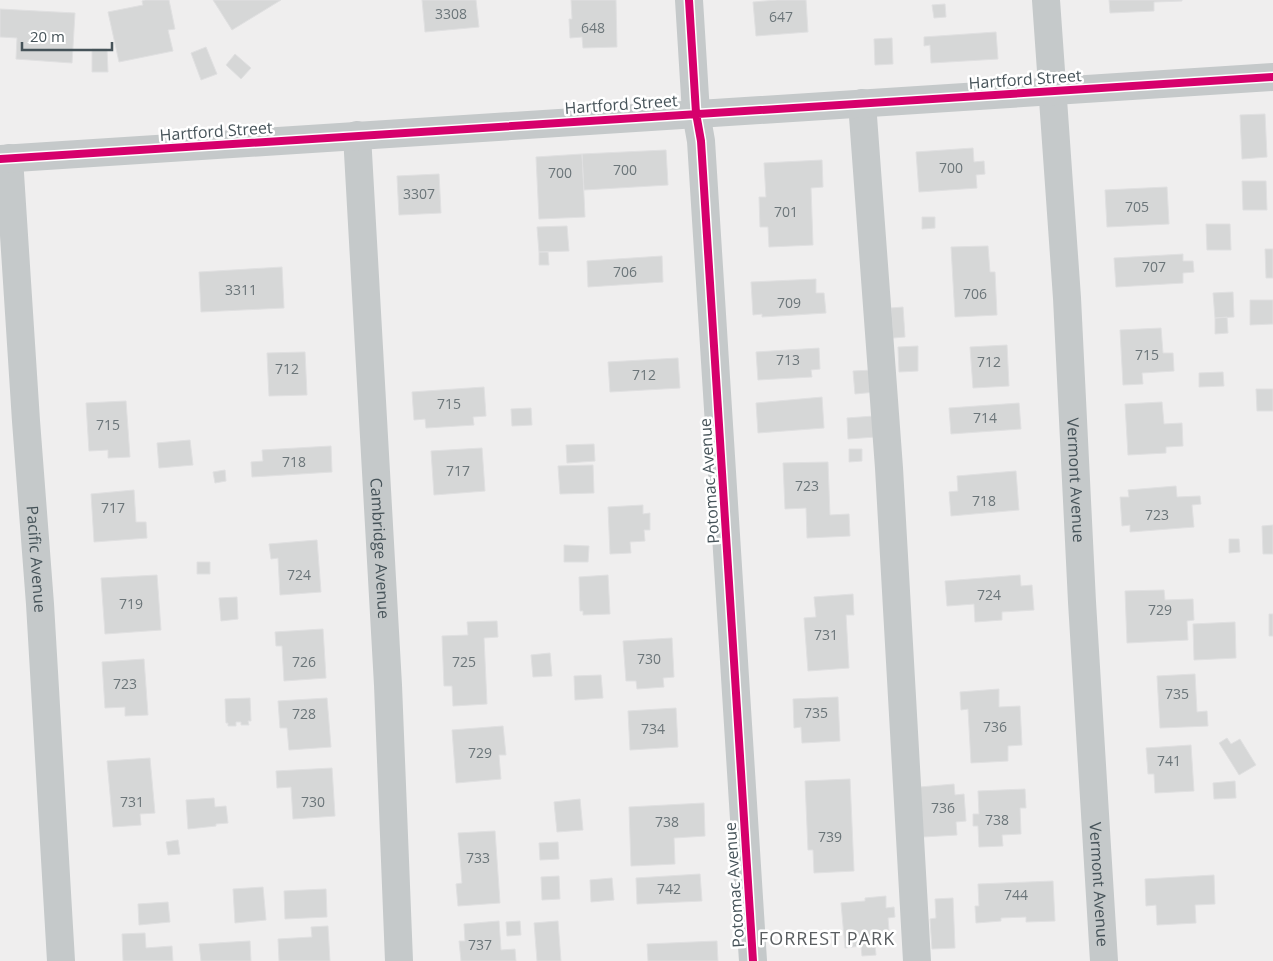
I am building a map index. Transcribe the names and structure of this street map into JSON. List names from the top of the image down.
{
  "streets": {
    "street": [
      "Hartford Street",
      "Vermont Avenue",
      "Potomac Avenue",
      "Cambridge Avenue",
      "Pacific Avenue"
    ]
  },
  "crossings": [
    ["Hartford Street", "Vermont Avenue"],
    ["Hartford Street", "Potomac Avenue"],
    ["Hartford Street", "Cambridge Avenue"],
    ["Hartford Street", "Pacific Avenue"]
  ],
  "districts": ["FORREST PARK"],
  "house_numbers": [
    "3308",
    "647",
    "648",
    "700",
    "700",
    "700",
    "3307",
    "705",
    "701",
    "707",
    "706",
    "3311",
    "706",
    "709",
    "715",
    "713",
    "712",
    "712",
    "712",
    "715",
    "714",
    "715",
    "718",
    "717",
    "723",
    "718",
    "717",
    "723",
    "724",
    "724",
    "719",
    "729",
    "731",
    "730",
    "726",
    "725",
    "723",
    "735",
    "735",
    "728",
    "736",
    "734",
    "729",
    "741",
    "731",
    "730",
    "736",
    "738",
    "738",
    "739",
    "733",
    "742",
    "744",
    "737"
  ],
  "scale_bar": "20 m"
}
